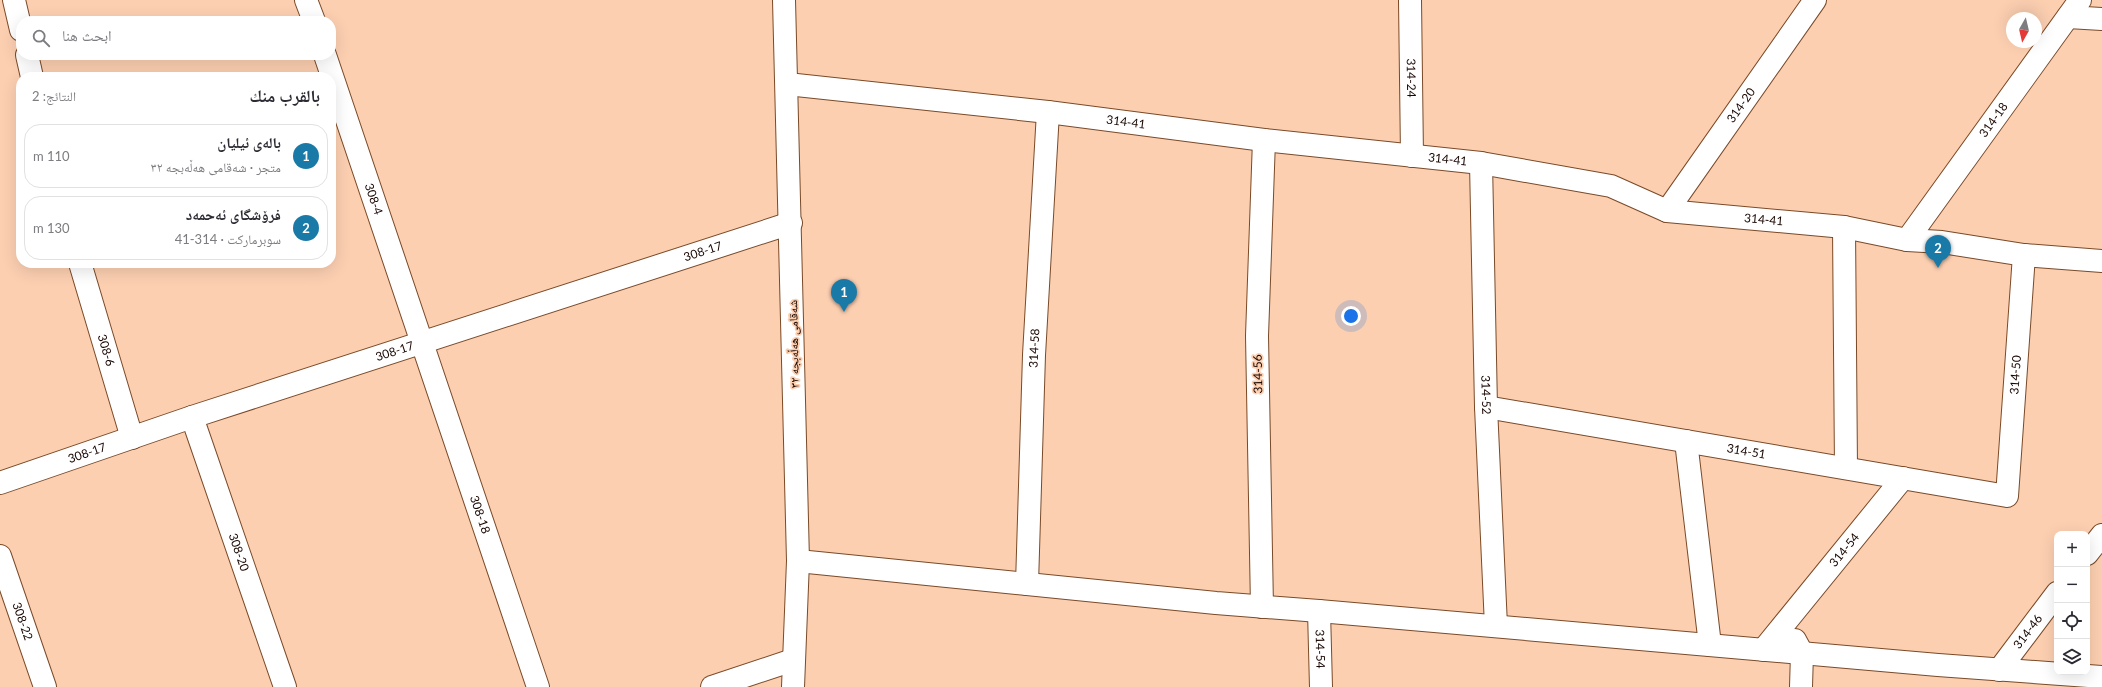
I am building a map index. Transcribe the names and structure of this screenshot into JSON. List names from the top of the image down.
{
  "streets": {
    "street": [
      "314-24",
      "314-20",
      "314-18",
      "314-41",
      "308-4",
      "308-17",
      "شەقامی هەڵەبجە ٣٢",
      "314-58",
      "308-6",
      "314-56",
      "314-50",
      "314-52",
      "314-51",
      "308-18",
      "314-54",
      "308-20",
      "308-22",
      "314-46"
    ]
  },
  "crossings": [
    ["314-24", "314-41"],
    ["314-20", "314-41"],
    ["314-18", "314-41"],
    ["314-41", "شەقامی هەڵەبجە ٣٢"],
    ["314-41", "314-58"],
    ["314-41", "314-56"],
    ["314-41", "314-50"],
    ["314-41", "314-52"],
    ["308-4", "308-17"],
    ["308-4", "308-18"],
    ["308-17", "شەقامی هەڵەبجە ٣٢"],
    ["308-17", "308-6"],
    ["308-17", "308-18"],
    ["308-17", "308-20"],
    ["314-50", "314-51"],
    ["314-52", "314-51"],
    ["314-51", "314-54"]
  ],
  "north": "bottom",
  "page": {
    "search": "ابحث هنا",
    "heading": ["بالقرب منك", "النتائج: 2"],
    "list": [
      {
        "mark": "1",
        "name": "بالەی ئیلیان",
        "note": "متجر · شەقامی هەڵەبجە ٣٢",
        "value": "110 m"
      },
      {
        "mark": "2",
        "name": "فرۆشگای ئەحمەد",
        "note": "سوبرماركت · 314-41",
        "value": "130 m"
      }
    ],
    "pins": ["2", "1"],
    "map_buttons": ["+", "−"]
  }
}
